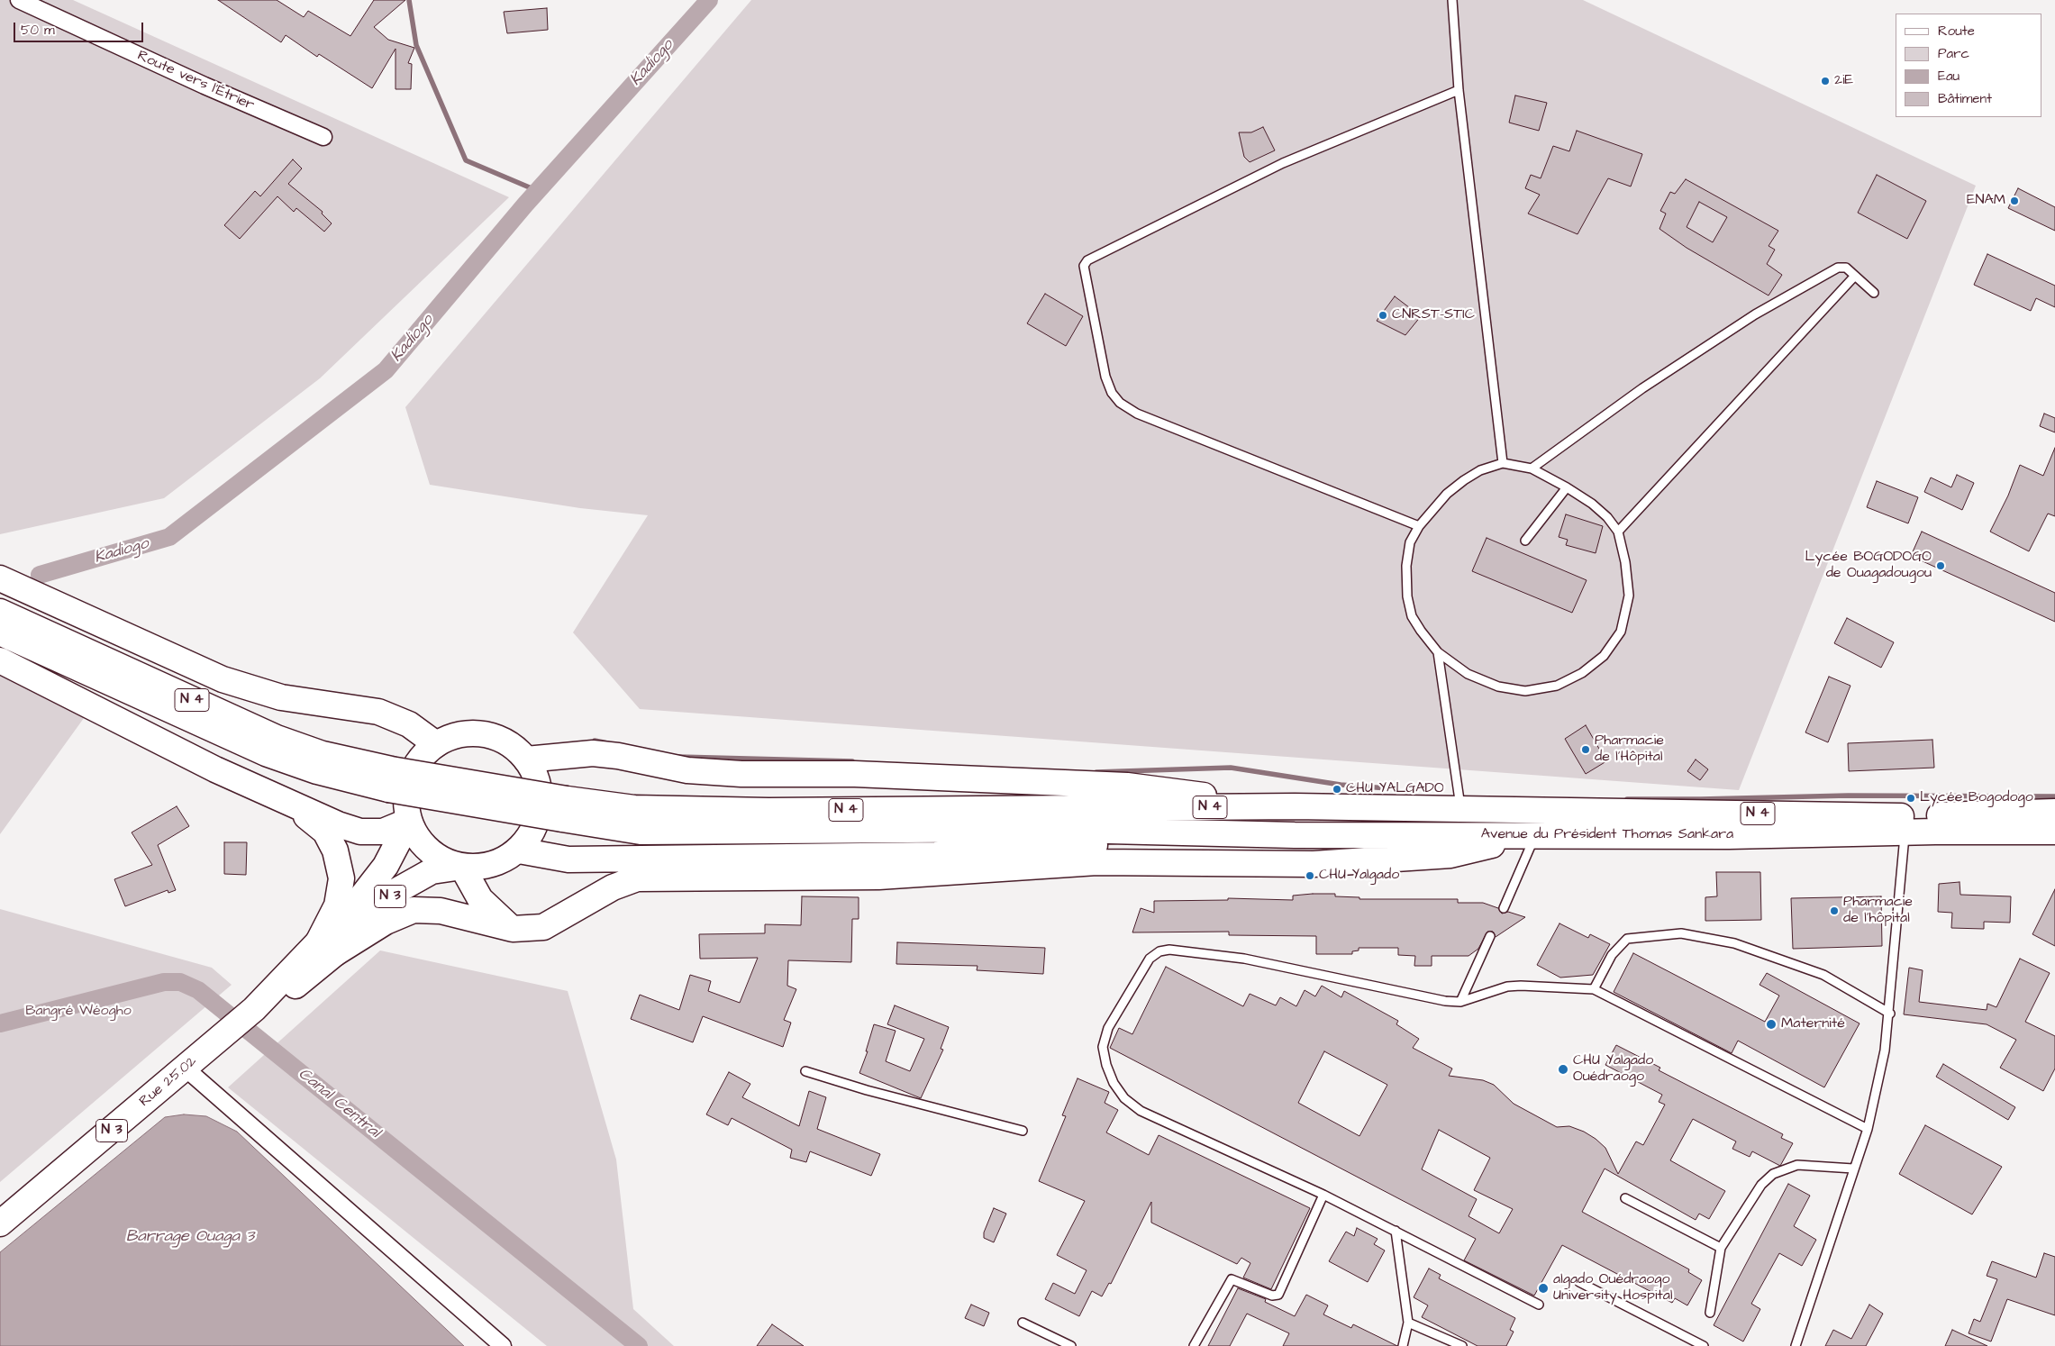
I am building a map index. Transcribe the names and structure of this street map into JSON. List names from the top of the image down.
{
  "streets": {
    "main road": [
      "N 4",
      "Avenue du Président Thomas Sankara",
      "N 3",
      "Rue 25.02"
    ],
    "street": ["Route vers l'Étrier"]
  },
  "crossings": [
    ["N 4", "Avenue du Président Thomas Sankara"],
    ["N 3", "Rue 25.02"]
  ],
  "water": ["Kadiogo", "Canal Central", "Barrage Ouaga 3"],
  "parks": ["Bangré Wéogho"],
  "places": [
    "2iE",
    "ENAM",
    "CNRST-STIC",
    "Lycée BOGODOGO de Ouagadougou",
    "Pharmacie de l'Hôpital",
    "CHU YALGADO",
    "Lycée Bogodogo",
    "CHU Yalgado",
    "Pharmacie de l'hôpital",
    "Maternité",
    "CHU Yalgado Ouédraogo",
    "algado Ouédraogo University Hospital"
  ],
  "legend": [
    "Route",
    "Parc",
    "Eau",
    "Bâtiment"
  ],
  "scale_bar": "50 m"
}
